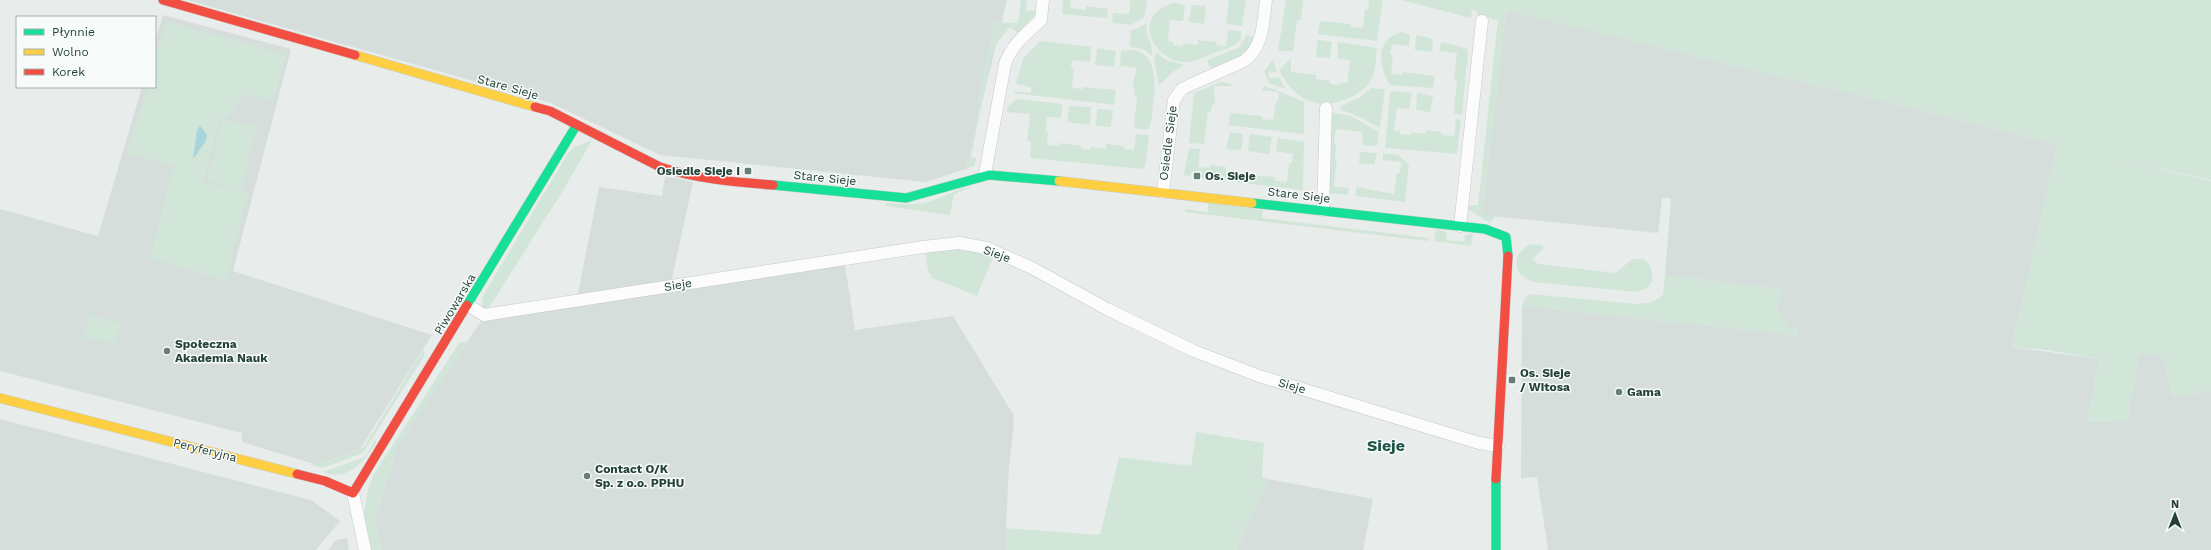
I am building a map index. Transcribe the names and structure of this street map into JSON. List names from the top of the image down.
{
  "streets": {
    "street": [
      "Stare Sieje",
      "Osiedle Sieje",
      "Sieje",
      "Piwowarska",
      "Peryferyjna"
    ]
  },
  "crossings": [
    ["Stare Sieje", "Osiedle Sieje"],
    ["Stare Sieje", "Sieje"],
    ["Stare Sieje", "Piwowarska"],
    ["Sieje", "Piwowarska"],
    ["Piwowarska", "Peryferyjna"]
  ],
  "districts": ["Sieje"],
  "places": {
    "transit": ["Osiedle Sieje I", "Os. Sieje", "Os. Sieje / Witosa"],
    "other": ["Społeczna Akademia Nauk", "Gama", "Contact O/K Sp. z o.o. PPHU"]
  },
  "legend": ["Płynnie", "Wolno", "Korek"],
  "north": "top"
}
